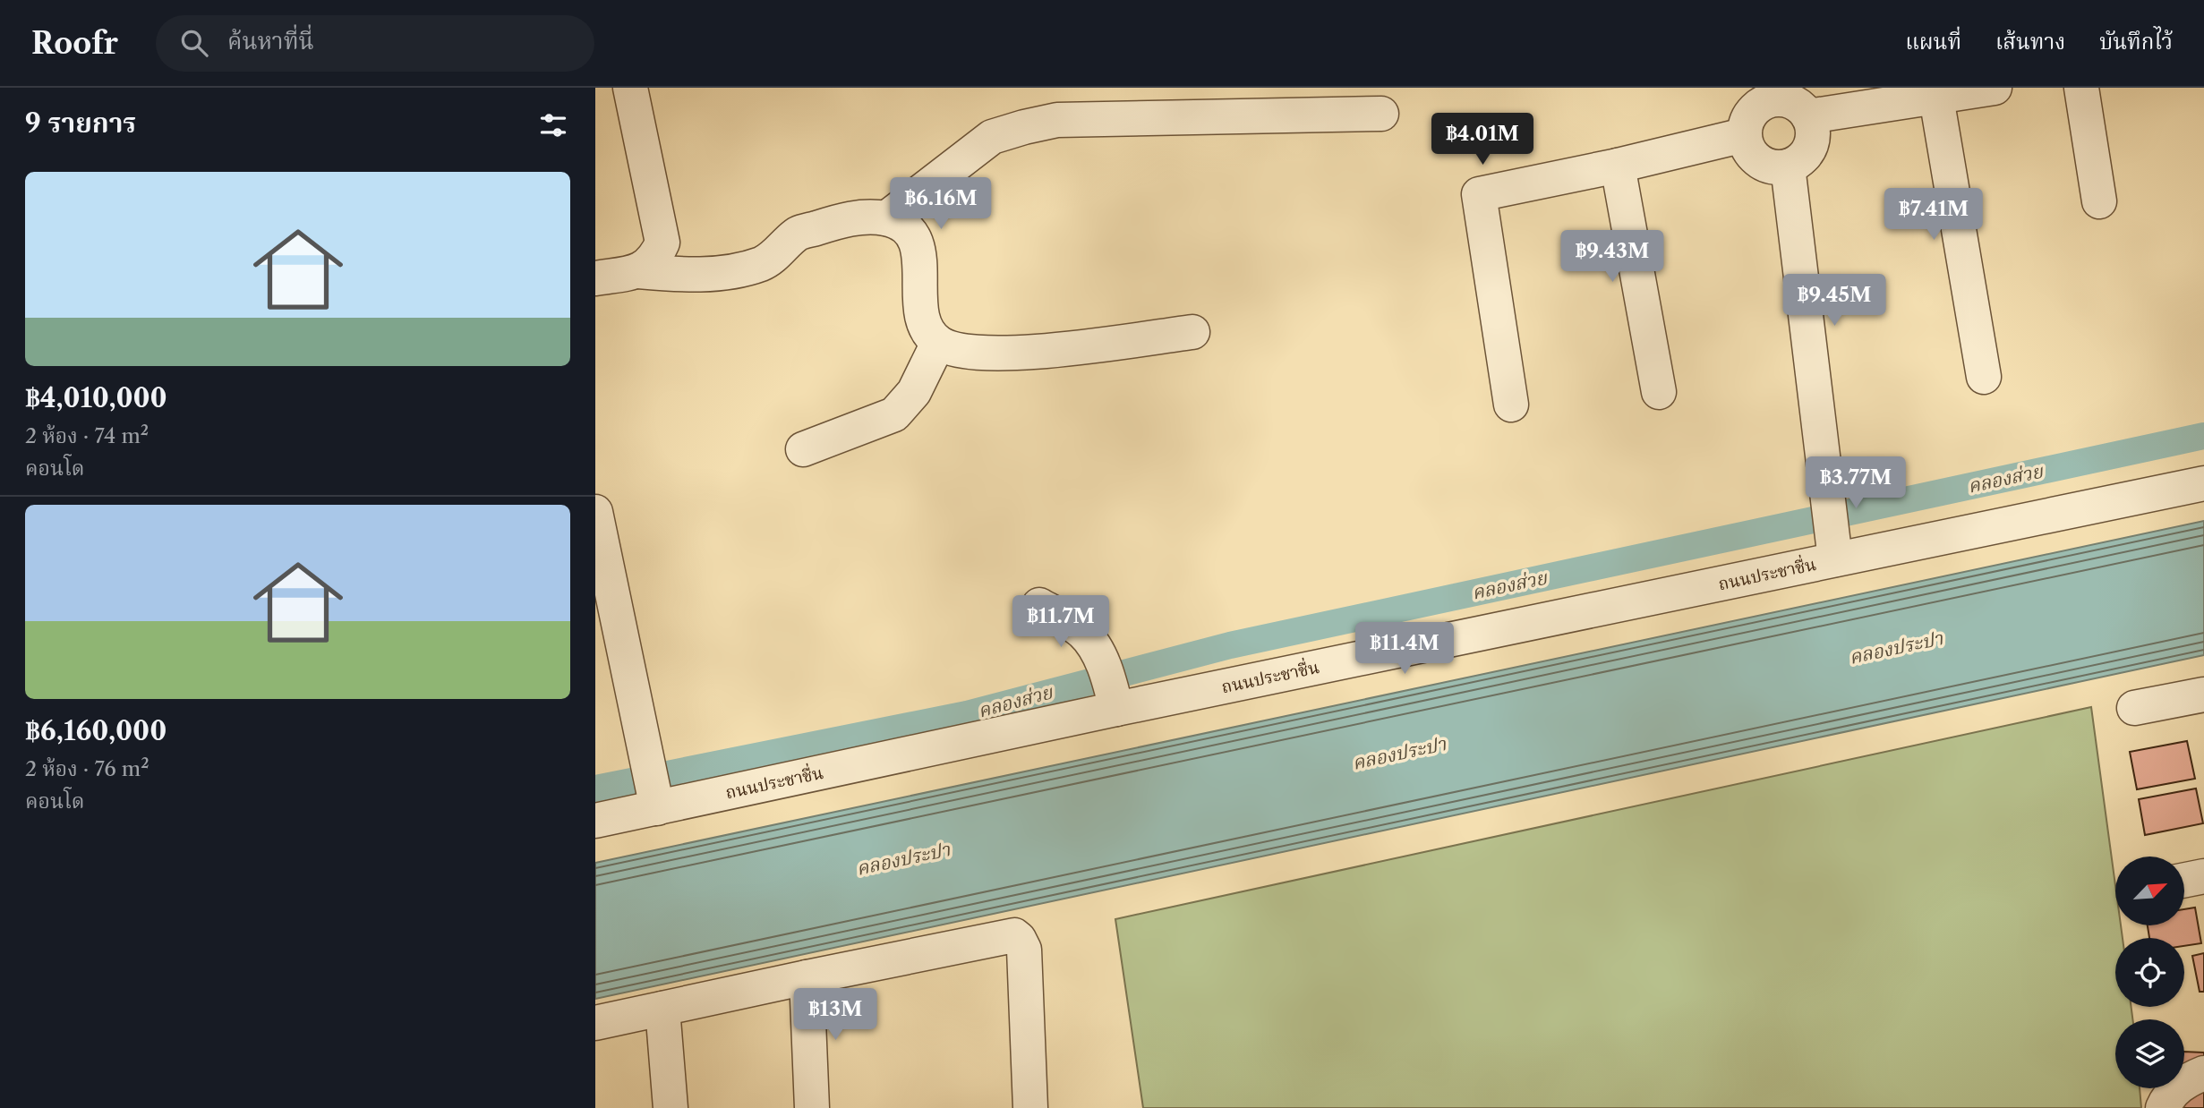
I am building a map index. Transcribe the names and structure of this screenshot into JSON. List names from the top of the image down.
{
  "streets": {
    "street": ["ถนนประชาชื่น"]
  },
  "water": ["คลองส่วย", "คลองประปา"],
  "north": "top right",
  "page": {
    "header": "Roofr",
    "search": "ค้นหาที่นี่",
    "nav": ["แผนที่", "เส้นทาง", "บันทึกไว้"],
    "heading": "9 รายการ",
    "price": [
      "฿4.01M",
      "฿6.16M",
      "฿7.41M",
      "฿9.43M",
      "฿9.45M",
      "฿3.77M",
      "฿11.7M",
      "฿11.4M",
      "฿13M"
    ],
    "list": [
      {
        "name": "฿4,010,000",
        "note": "2 ห้อง · 74 m² · คอนโด"
      },
      {
        "name": "฿6,160,000",
        "note": "2 ห้อง · 76 m² · คอนโด"
      }
    ]
  }
}
